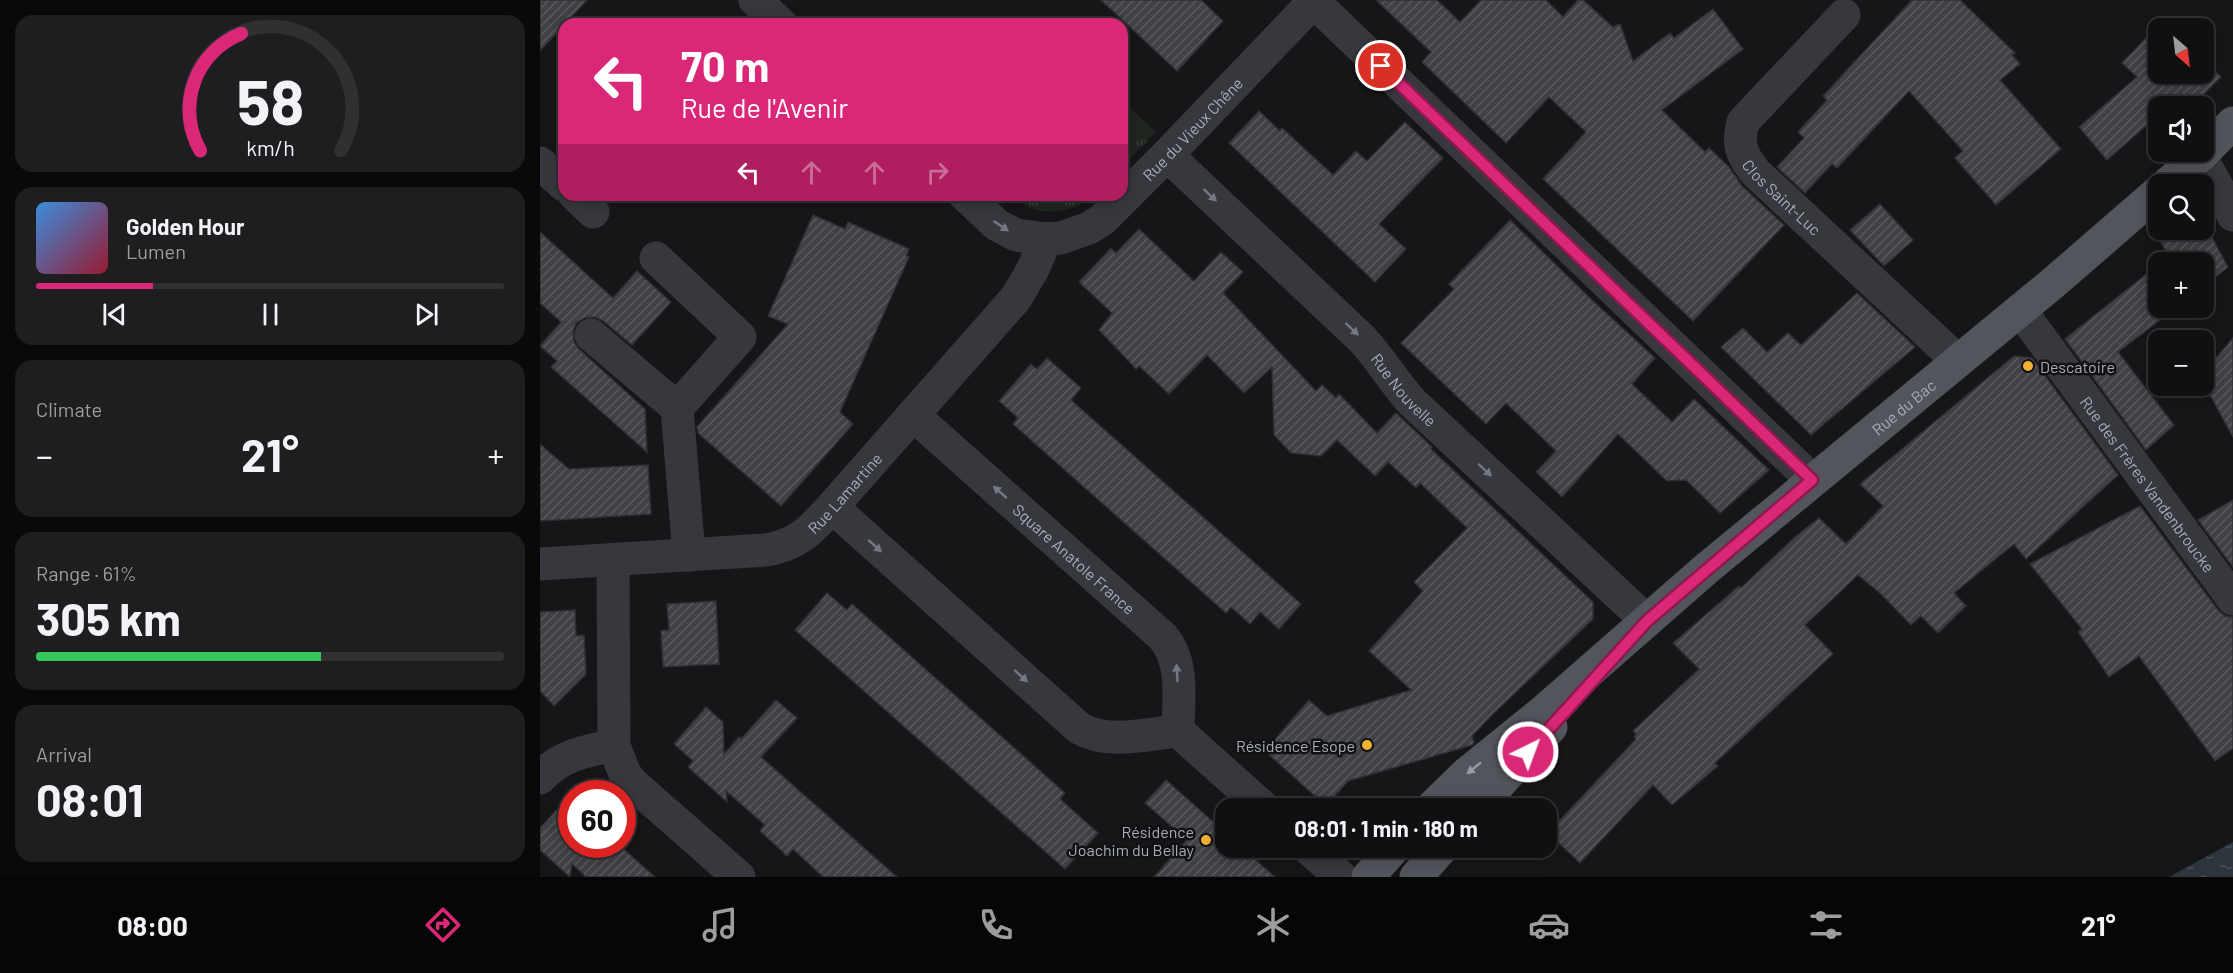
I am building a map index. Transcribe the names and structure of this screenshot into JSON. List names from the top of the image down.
{
  "streets": {
    "main road": ["Rue du Bac"],
    "street": [
      "Rue du Vieux Chêne",
      "Clos Saint-Luc",
      "Rue Nouvelle",
      "Rue des Frères Vandenbroucke",
      "Rue Lamartine",
      "Square Anatole France"
    ]
  },
  "crossings": [
    ["Rue du Vieux Chêne", "Rue Nouvelle"],
    ["Rue du Vieux Chêne", "Rue Lamartine"],
    ["Clos Saint-Luc", "Rue du Bac"],
    ["Rue Nouvelle", "Rue du Bac"],
    ["Rue du Bac", "Rue des Frères Vandenbroucke"],
    ["Rue Lamartine", "Square Anatole France"]
  ],
  "places": ["Descatoire", "Résidence Esope", "Résidence Joachim du Bellay"],
  "north": "bottom right",
  "page": {
    "map_buttons": ["+", "−"],
    "turn": ["70 m", "Rue de l'Avenir"],
    "song": ["Golden Hour", "Lumen"],
    "tile": [
      "Climate",
      ["Range · 61%", "305 km"],
      ["Arrival", "08:01"]
    ],
    "heat": ["−", "21°", "+"],
    "limit": "60",
    "trip": "08:01 · 1 min · 180 m",
    "tabs": ["08:00", "21°"],
    "gauge": ["58", "km/h"]
  }
}
